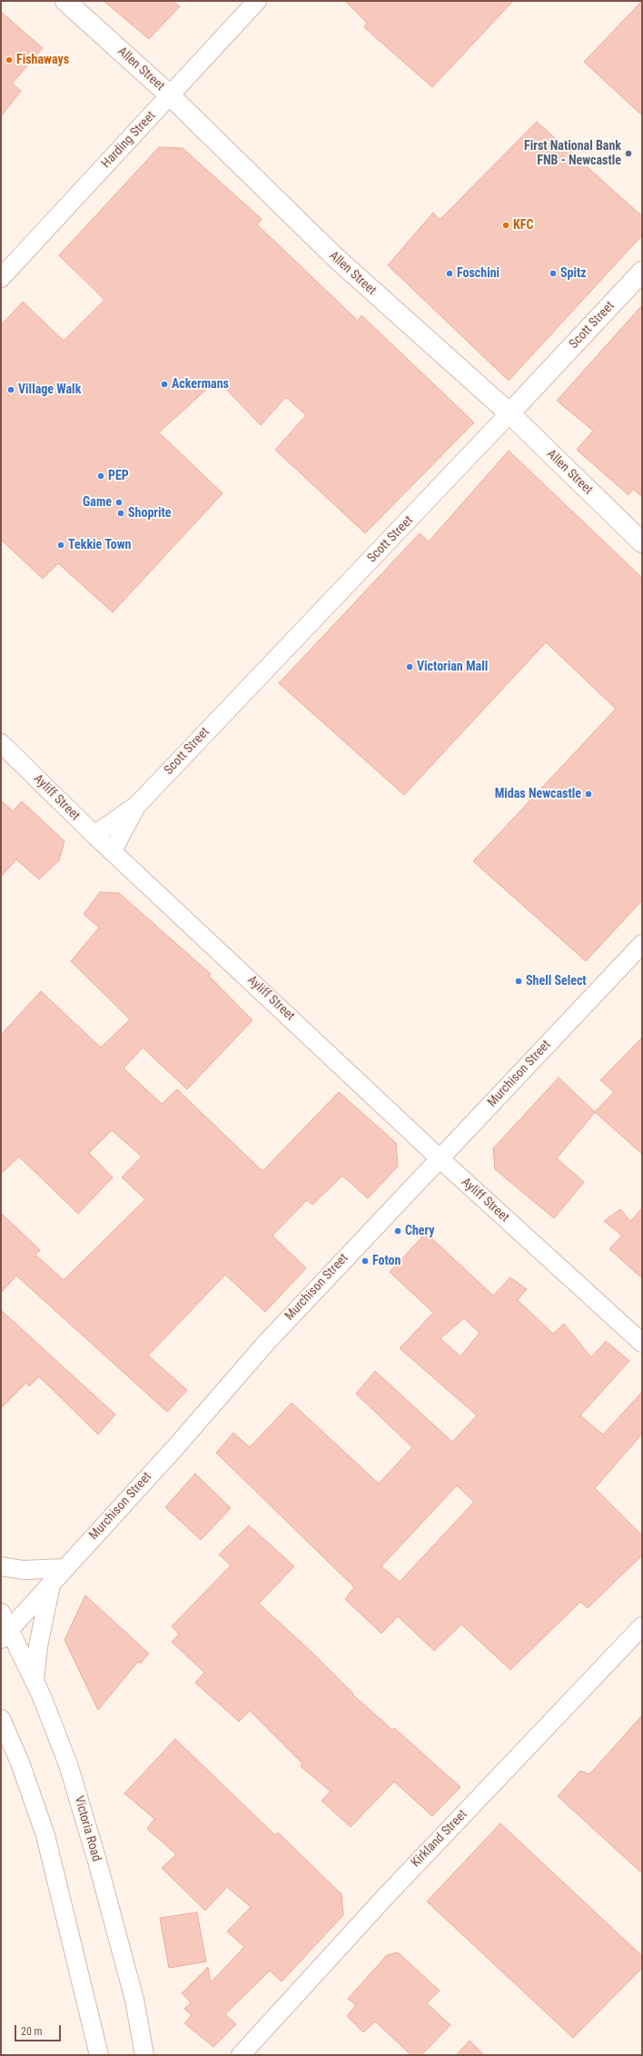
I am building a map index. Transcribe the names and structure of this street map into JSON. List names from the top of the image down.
{
  "streets": {
    "street": [
      "Allen Street",
      "Harding Street",
      "Scott Street",
      "Ayliff Street",
      "Murchison Street",
      "Victoria Road",
      "Kirkland Street"
    ]
  },
  "crossings": [
    ["Allen Street", "Harding Street"],
    ["Allen Street", "Scott Street"],
    ["Scott Street", "Ayliff Street"],
    ["Ayliff Street", "Murchison Street"],
    ["Murchison Street", "Victoria Road"]
  ],
  "places": [
    "Fishaways",
    "First National Bank FNB - Newcastle",
    "KFC",
    "Foschini",
    "Spitz",
    "Ackermans",
    "Village Walk",
    "PEP",
    "Game",
    "Shoprite",
    "Tekkie Town",
    "Victorian Mall",
    "Midas Newcastle",
    "Shell Select",
    "Chery",
    "Foton"
  ],
  "scale_bar": "20 m"
}
